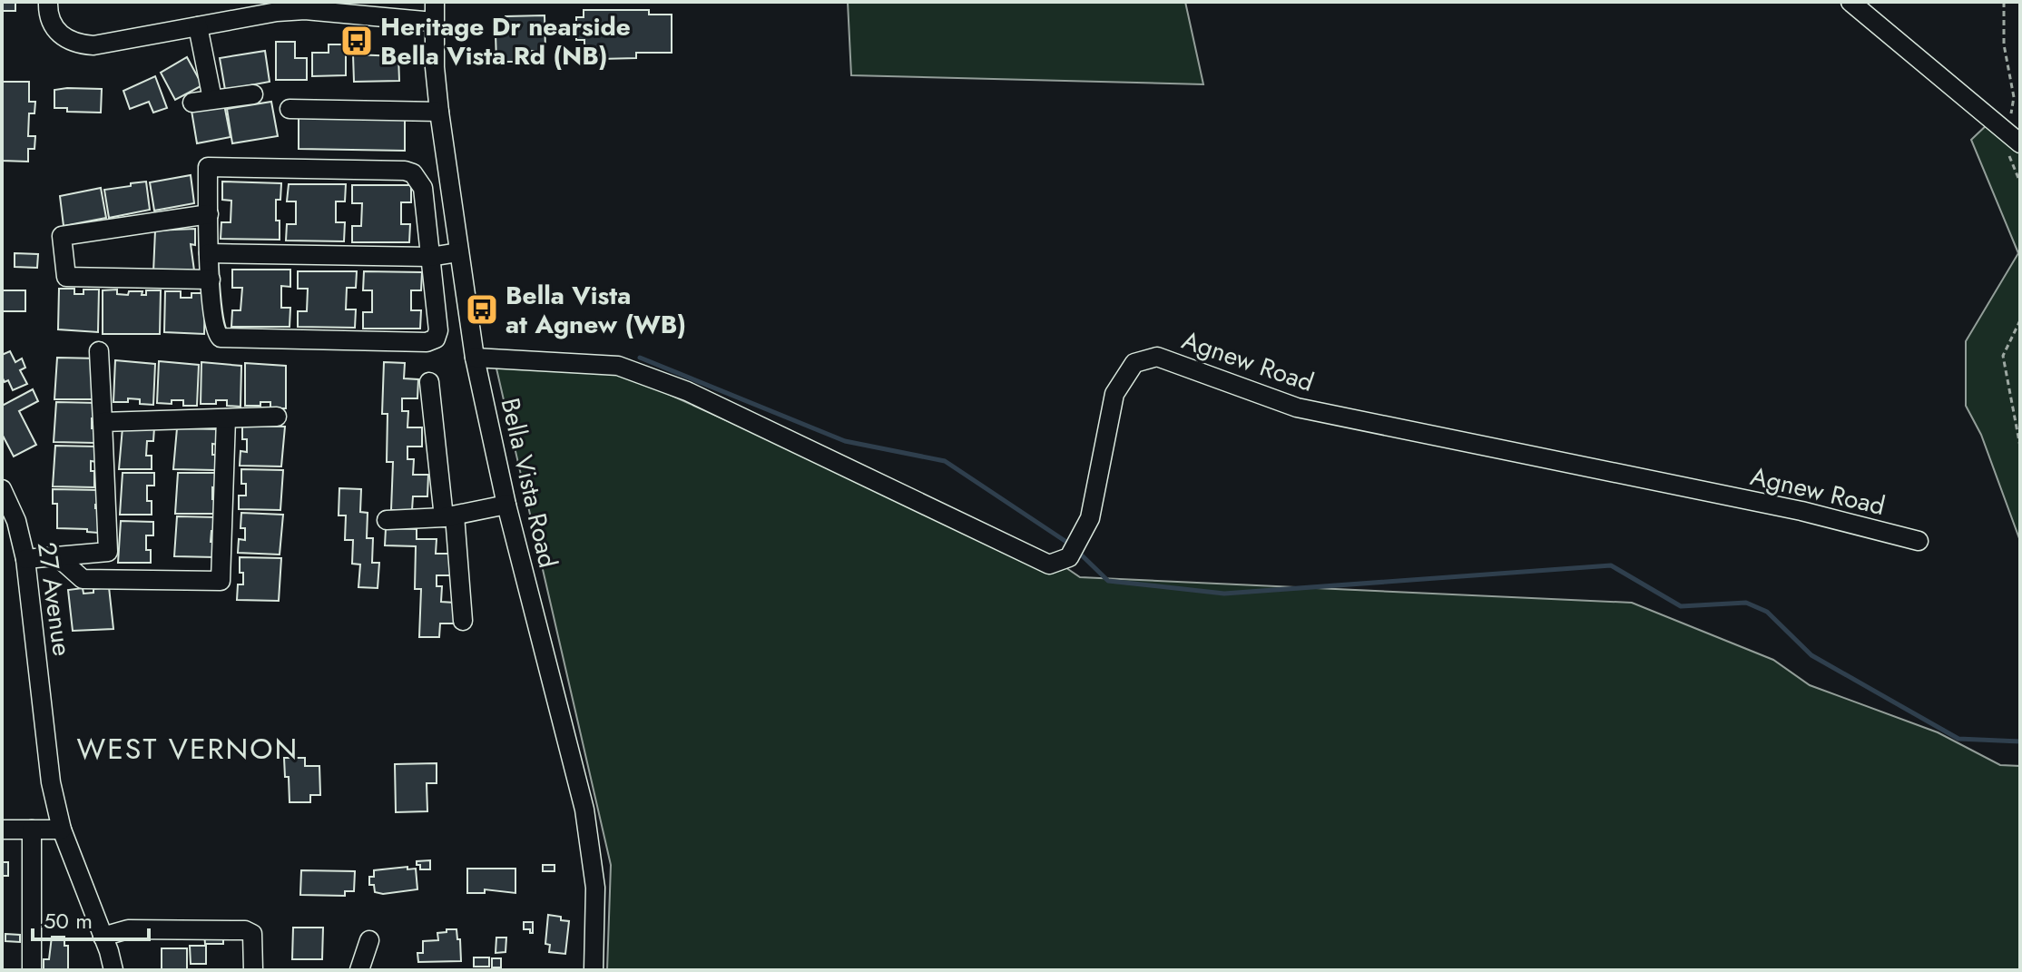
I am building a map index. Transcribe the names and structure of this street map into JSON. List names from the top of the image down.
{
  "streets": {
    "street": ["Agnew Road", "Bella Vista Road", "27 Avenue"]
  },
  "crossings": [
    ["Agnew Road", "Bella Vista Road"]
  ],
  "districts": ["WEST VERNON"],
  "places": {
    "bus stop": ["Heritage Dr nearside Bella Vista Rd (NB)", "Bella Vista at Agnew (WB)"]
  },
  "scale_bar": "50 m"
}
